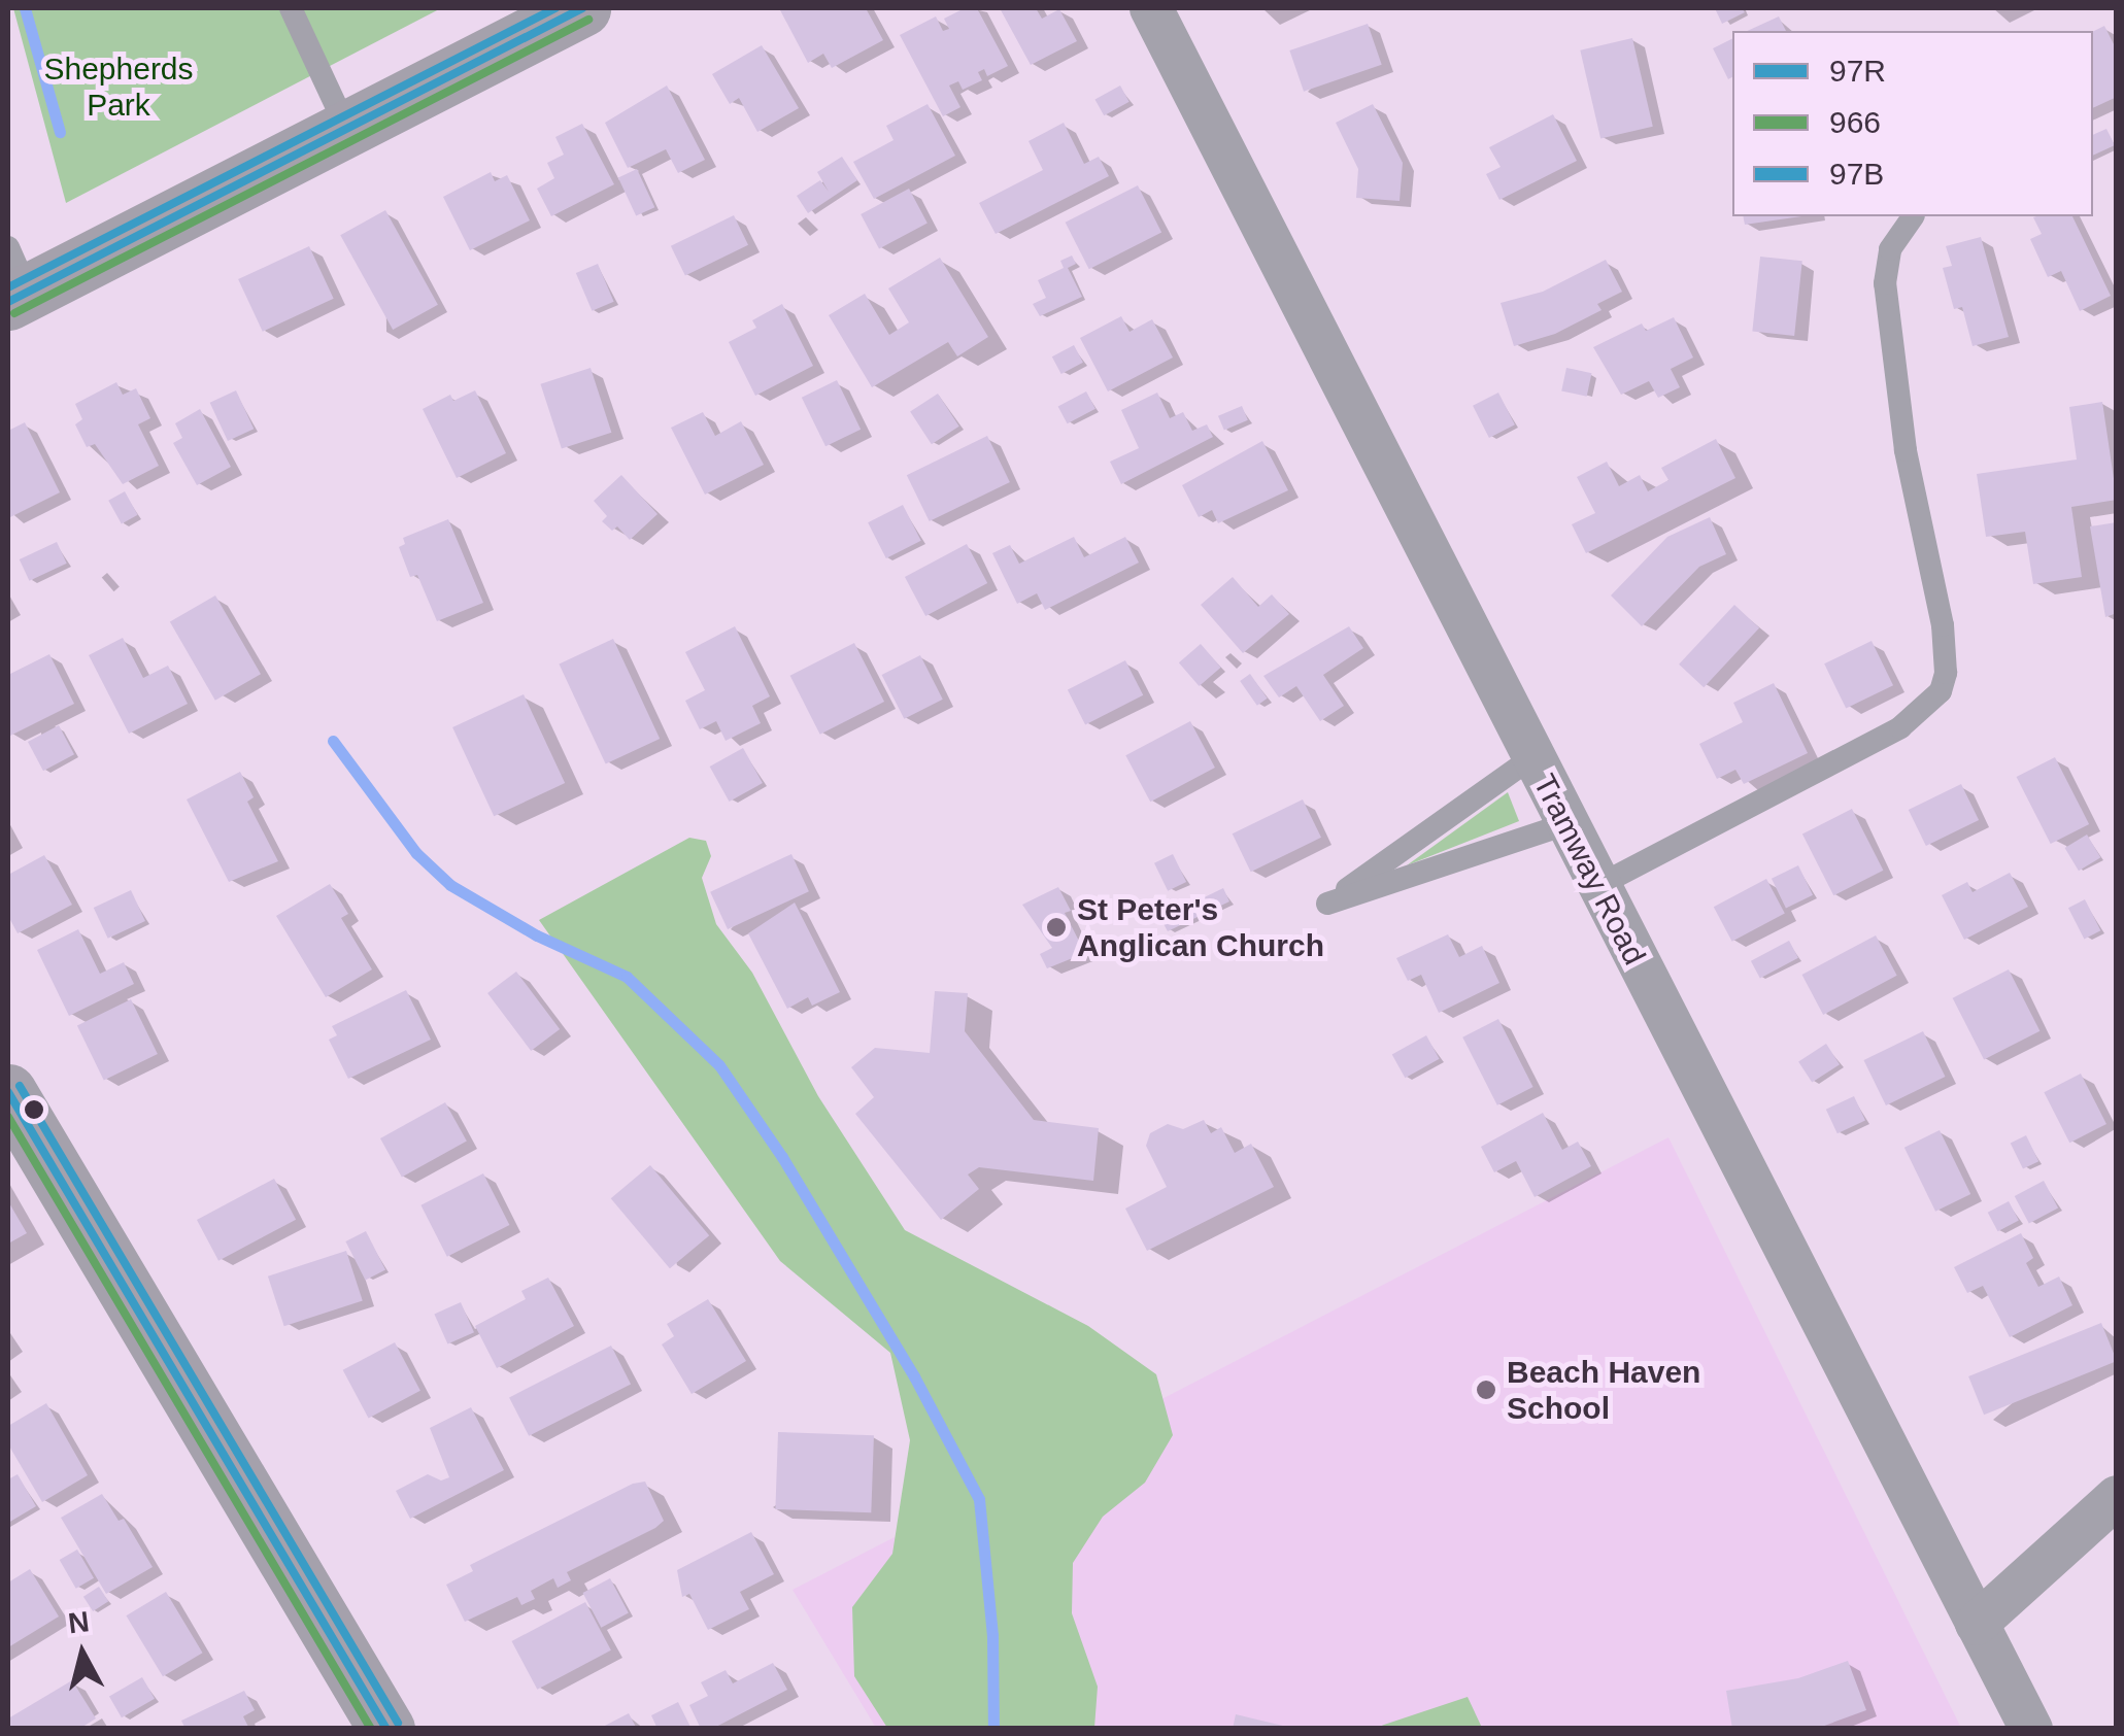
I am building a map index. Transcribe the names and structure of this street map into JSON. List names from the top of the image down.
{
  "streets": {
    "street": ["Tramway Road"]
  },
  "parks": ["Shepherds Park"],
  "places": ["St Peter's Anglican Church", "Beach Haven School"],
  "lines": ["transit line 97R", "transit line 97B", "transit line 966"],
  "legend": ["97R", "966", "97B"],
  "north": "top"
}
